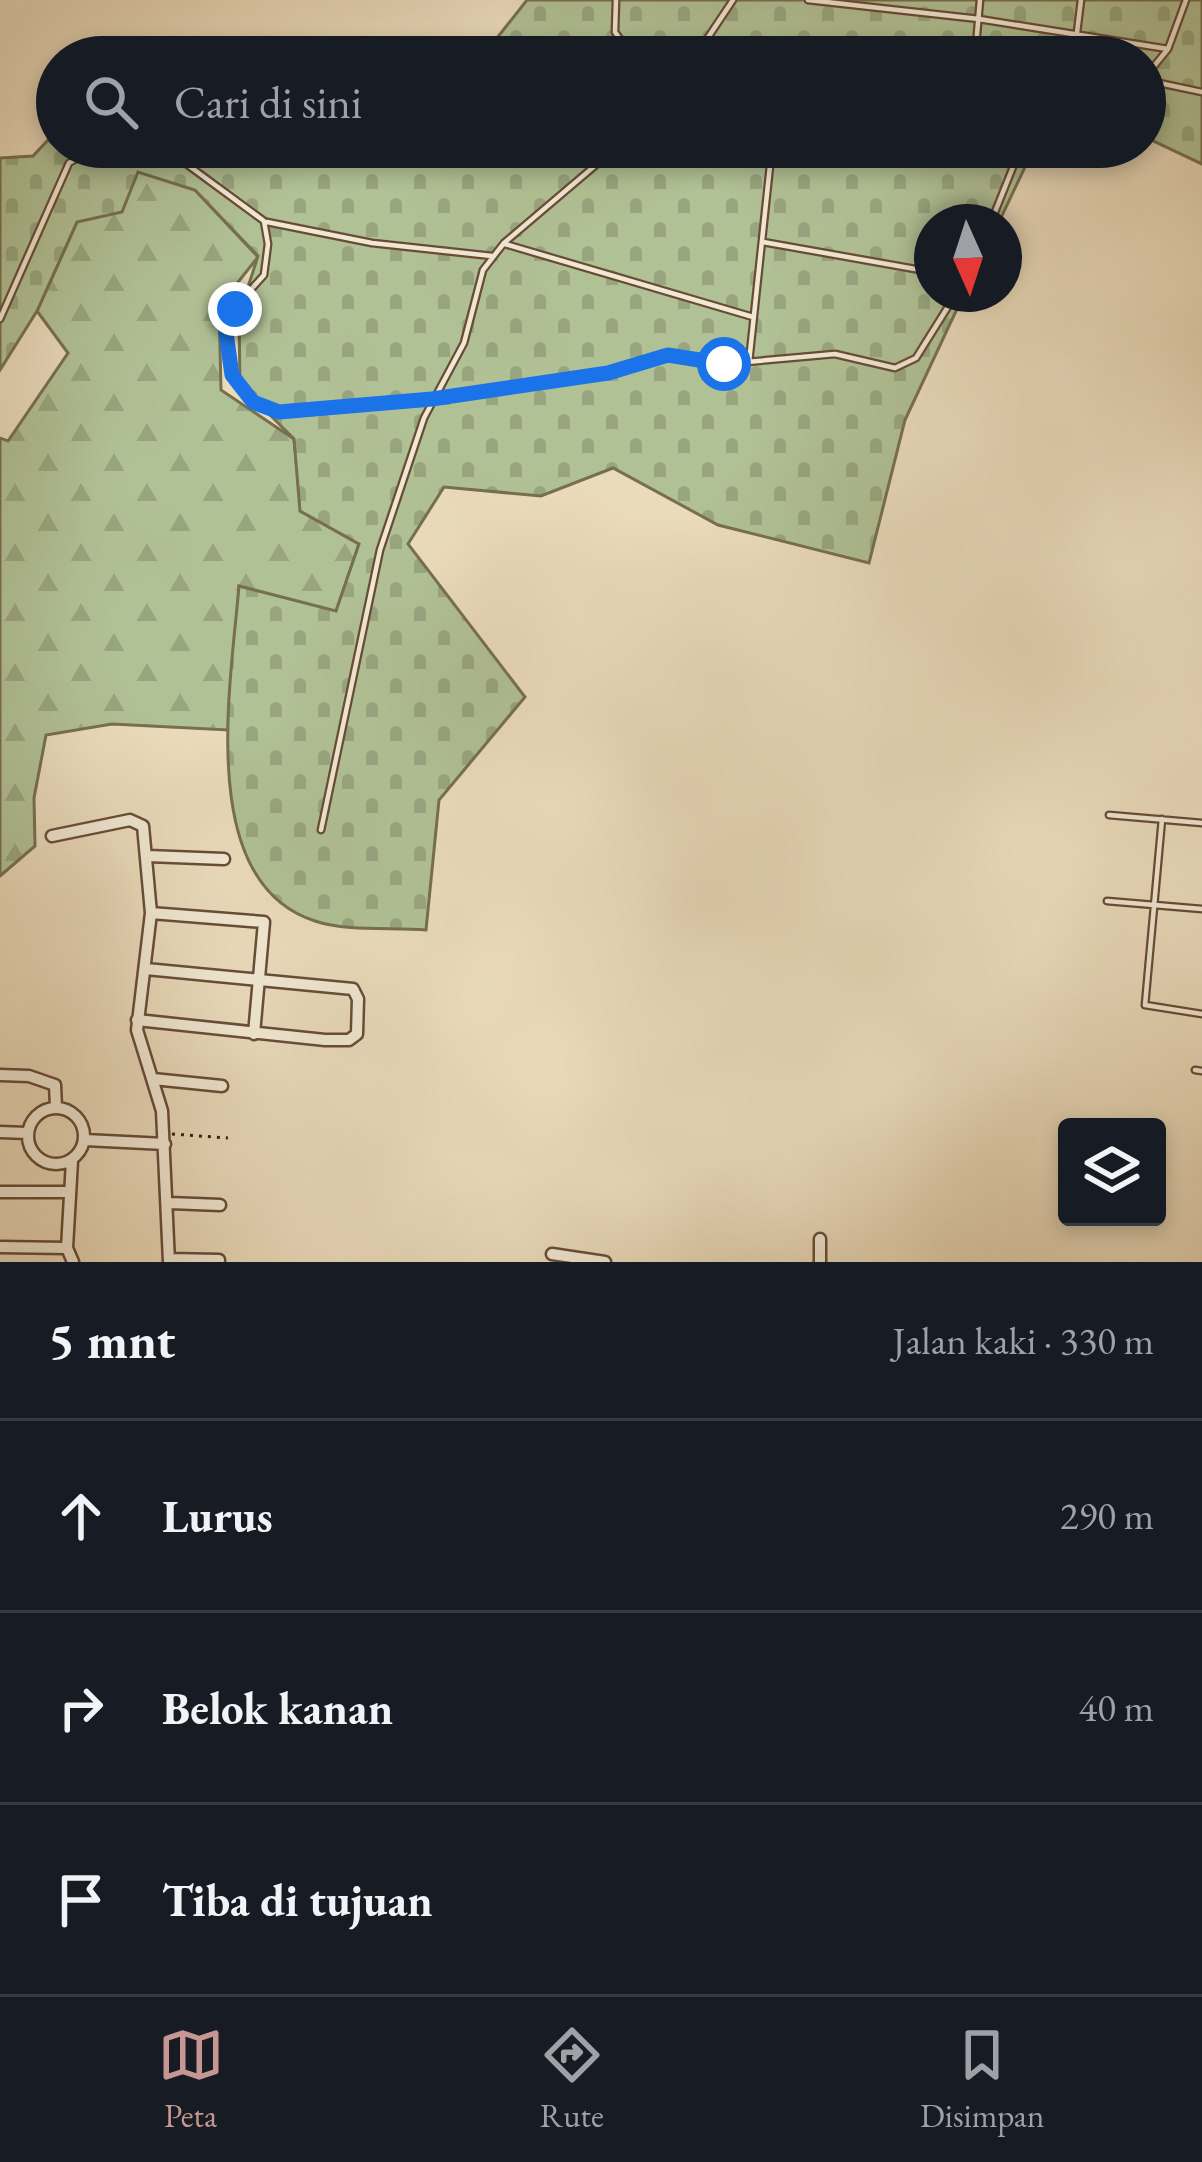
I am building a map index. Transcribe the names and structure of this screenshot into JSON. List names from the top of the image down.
{
  "north": "bottom",
  "page": {
    "search": "Cari di sini",
    "heading": ["5 mnt", "Jalan kaki · 330 m"],
    "list": [
      ["Lurus", "290 m"],
      ["Belok kanan", "40 m"],
      "Tiba di tujuan"
    ],
    "nav": ["Peta", "Rute", "Disimpan"]
  }
}
